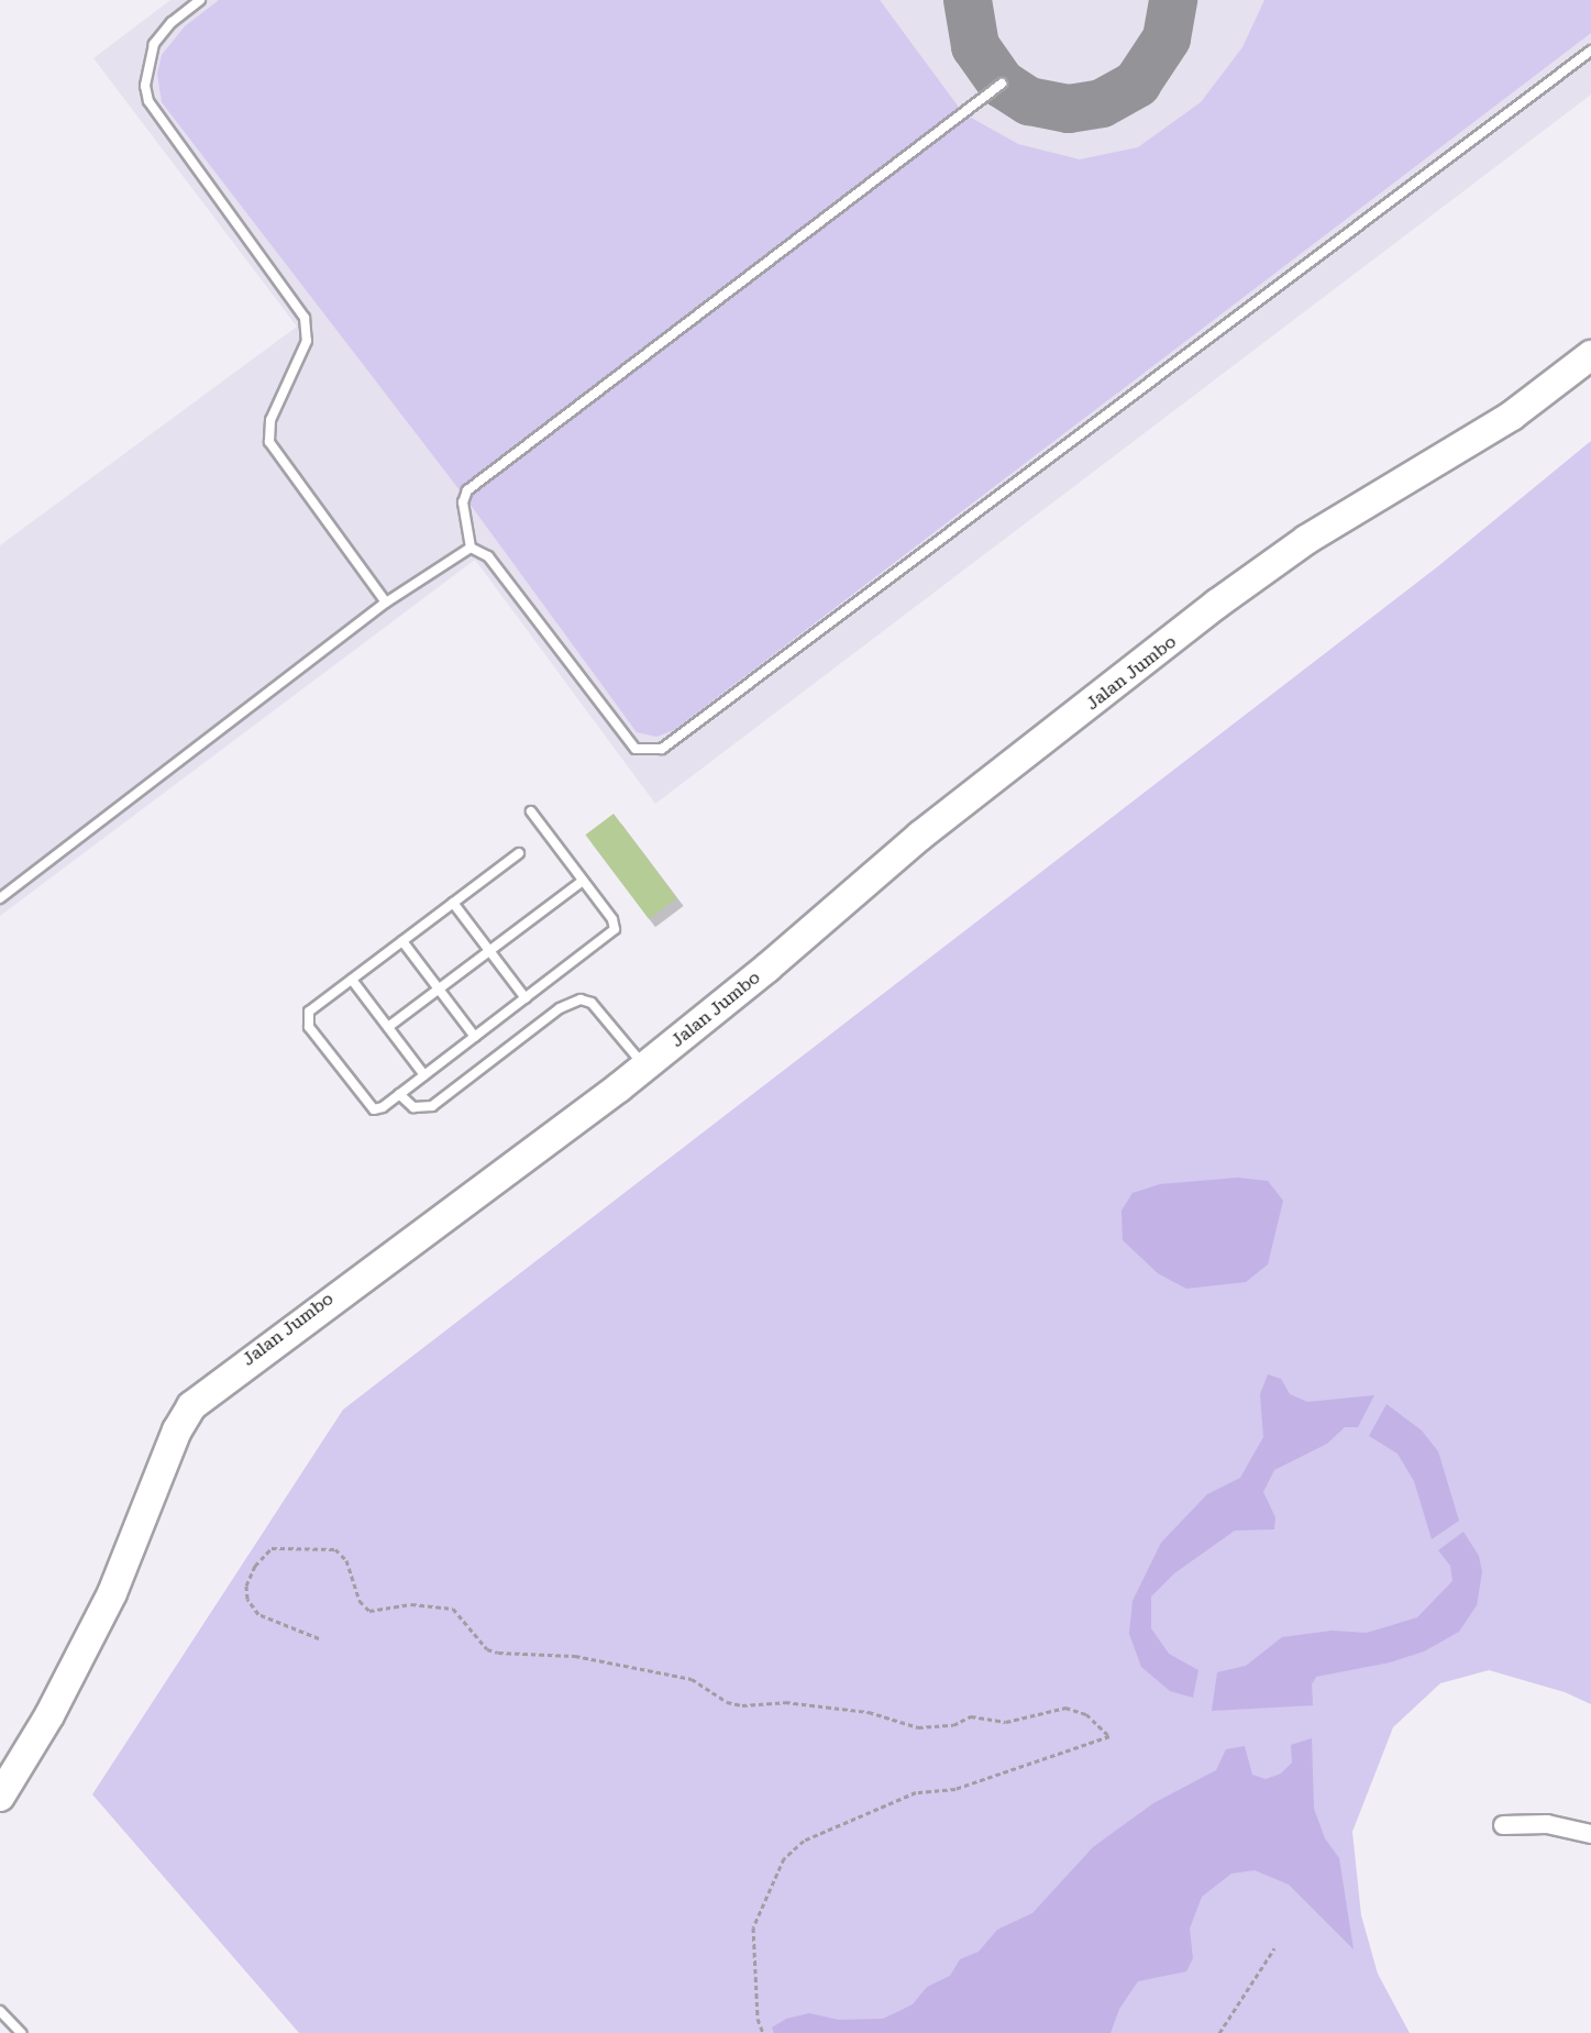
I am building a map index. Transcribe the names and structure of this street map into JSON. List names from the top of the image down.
{
  "streets": {
    "main road": ["Jalan Jumbo"]
  }
}
